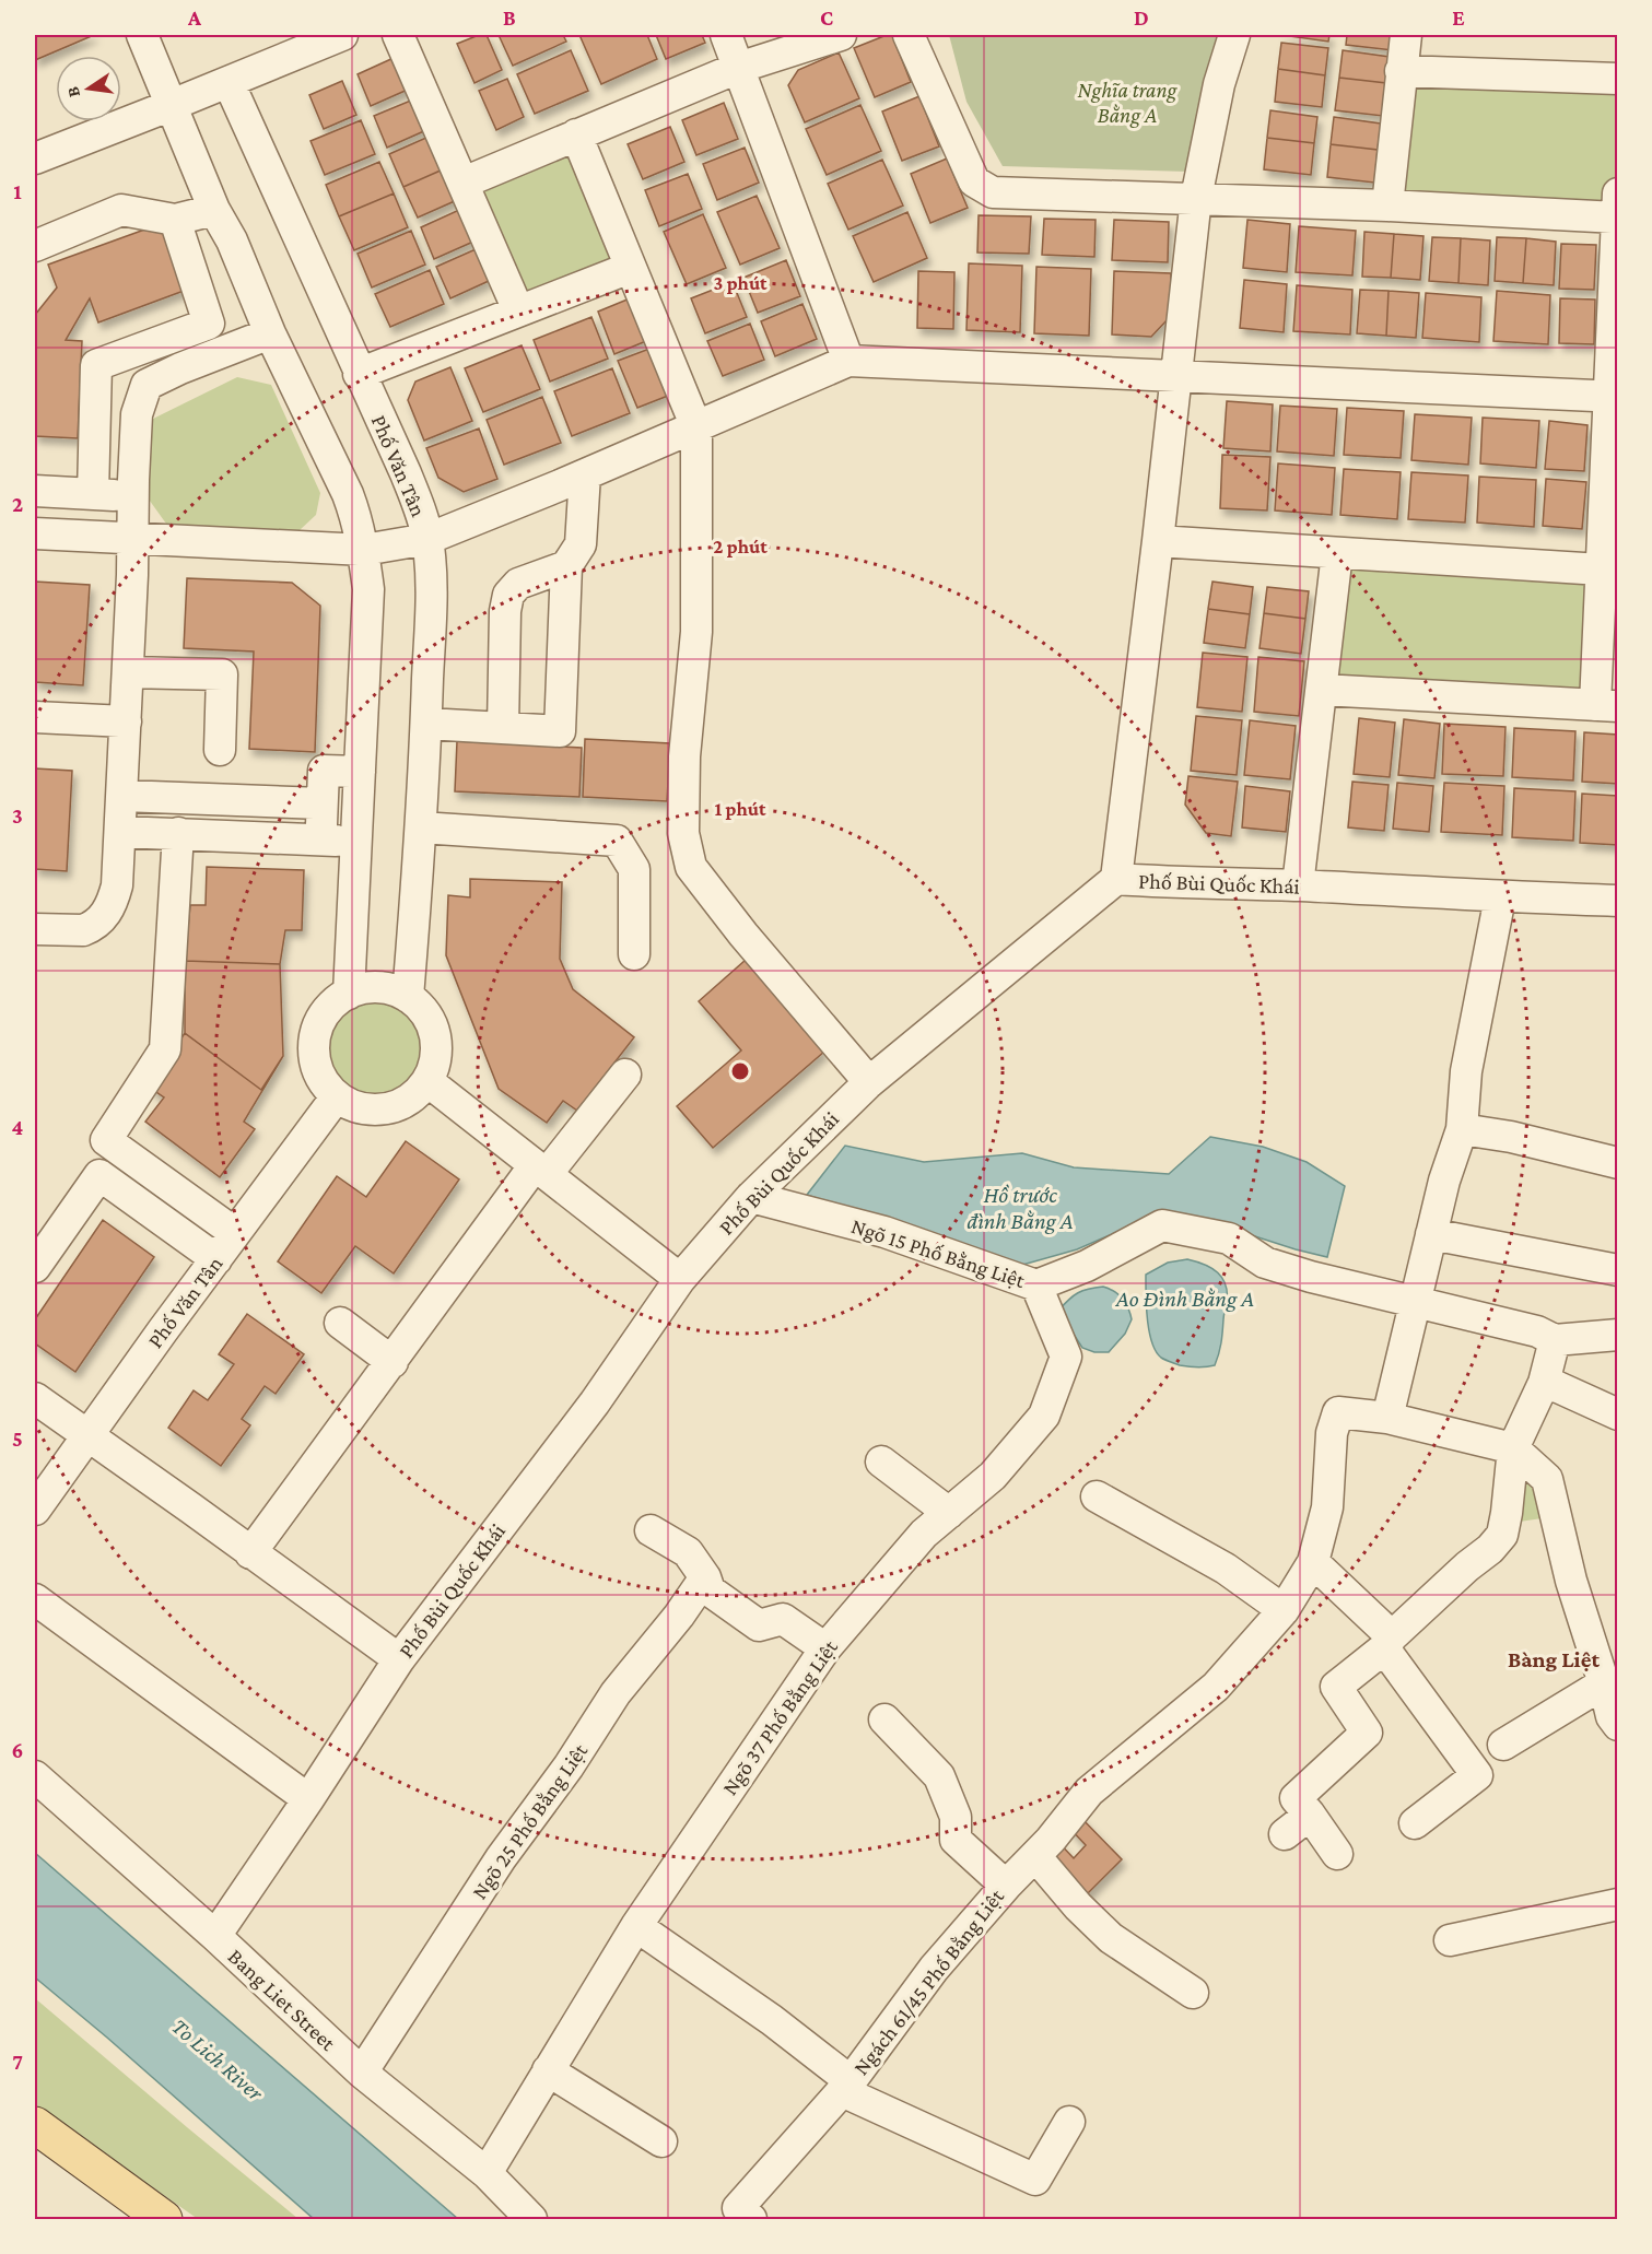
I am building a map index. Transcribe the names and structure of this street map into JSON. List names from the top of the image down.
{
  "streets": {
    "street": [
      "Phố Văn Tân",
      "Phố Bùi Quốc Khái",
      "Ngõ 15 Phố Bằng Liệt",
      "Ngõ 37 Phố Bằng Liệt",
      "Ngõ 25 Phố Bằng Liệt",
      "Ngách 61/45 Phố Bằng Liệt",
      "Bang Liet Street"
    ]
  },
  "crossings": [
    ["Phố Bùi Quốc Khái", "Ngõ 15 Phố Bằng Liệt"],
    ["Phố Bùi Quốc Khái", "Bang Liet Street"],
    ["Ngõ 15 Phố Bằng Liệt", "Ngõ 37 Phố Bằng Liệt"],
    ["Ngõ 37 Phố Bằng Liệt", "Bang Liet Street"],
    ["Ngõ 25 Phố Bằng Liệt", "Bang Liet Street"]
  ],
  "districts": ["Bàng Liệt"],
  "water": ["Hồ trước đình Bằng A", "Ao Đình Bằng A", "To Lich River"],
  "parks": ["Nghĩa trang Bằng A"],
  "north": "left",
  "grid": {
    "columns": [
      "A",
      "B",
      "C",
      "D",
      "E"
    ],
    "rows": [
      "1",
      "2",
      "3",
      "4",
      "5",
      "6",
      "7"
    ]
  },
  "rings": ["3 phút", "2 phút", "1 phút"]
}
